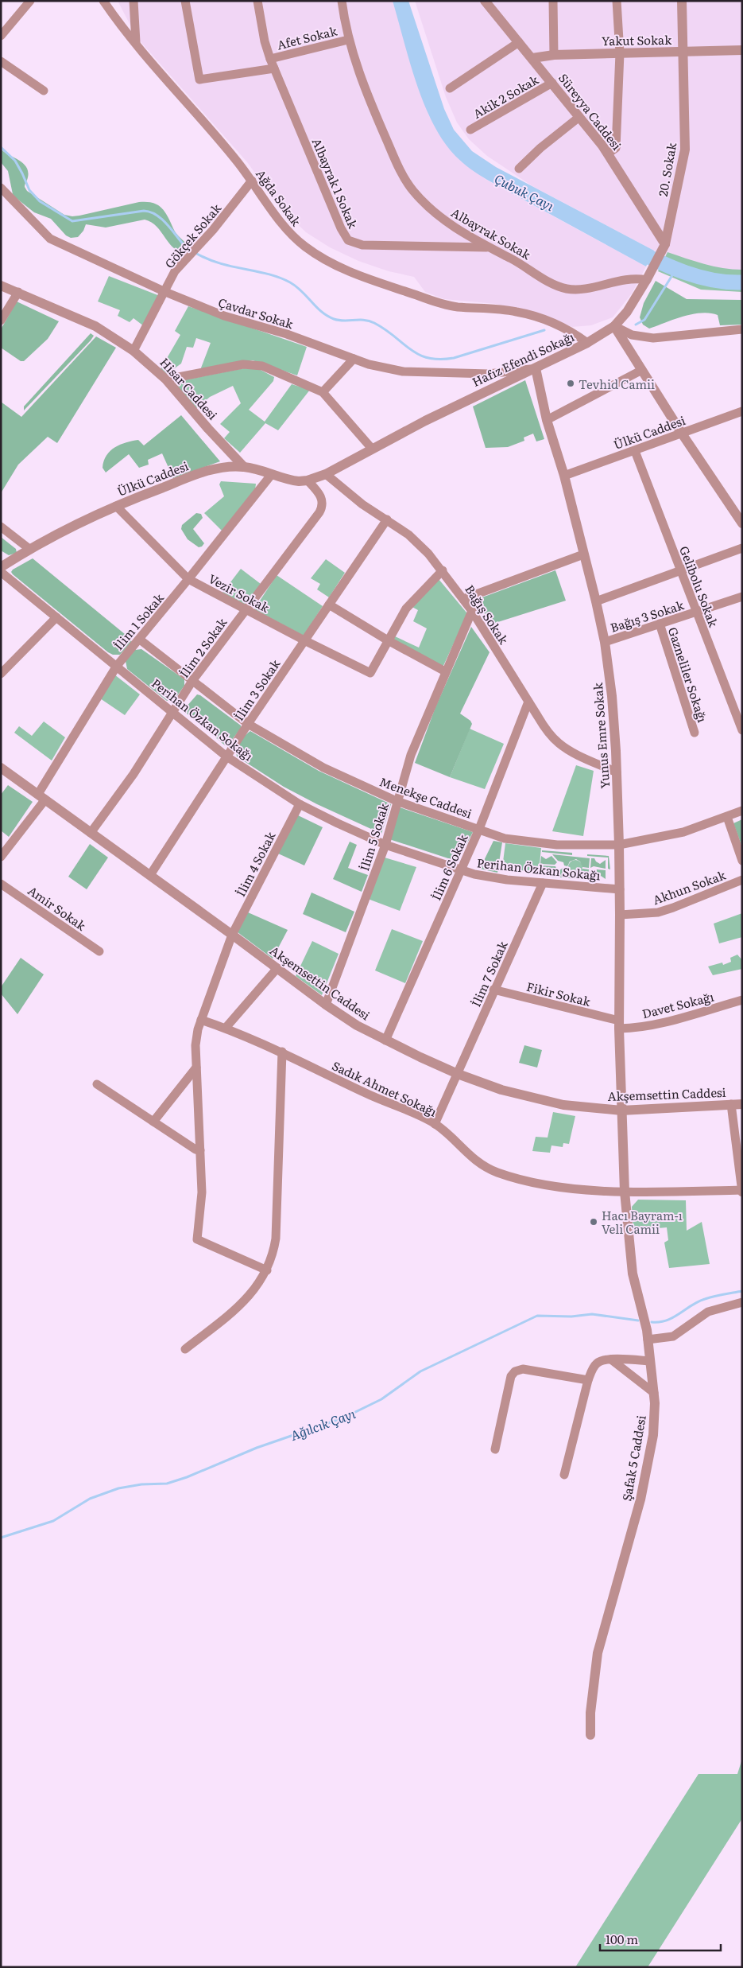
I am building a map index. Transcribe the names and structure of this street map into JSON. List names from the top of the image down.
{
  "streets": {
    "street": [
      "Afet Sokak",
      "Yakut Sokak",
      "Akik 2 Sokak",
      "Süreyya Caddesi",
      "20. Sokak",
      "Albayrak 1 Sokak",
      "Ağda Sokak",
      "Albayrak Sokak",
      "Gökçek Sokak",
      "Çavdar Sokak",
      "Hafız Efendi Sokağı",
      "Hisar Caddesi",
      "Ülkü Caddesi",
      "Gelibolu Sokak",
      "Vezir Sokak",
      "Bağış Sokak",
      "Bağış 3 Sokak",
      "İlim 1 Sokak",
      "İlim 2 Sokak",
      "Gazneliler Sokağı",
      "İlim 3 Sokak",
      "Perihan Özkan Sokağı",
      "Yunus Emre Sokak",
      "Menekşe Caddesi",
      "İlim 5 Sokak",
      "İlim 4 Sokak",
      "İlim 6 Sokak",
      "Akhun Sokak",
      "Amir Sokak",
      "İlim 7 Sokak",
      "Akşemsettin Caddesi",
      "Fikir Sokak",
      "Davet Sokağı",
      "Sadık Ahmet Sokağı",
      "Şafak 5 Caddesi"
    ]
  },
  "crossings": [
    ["Afet Sokak", "Albayrak 1 Sokak"],
    ["Afet Sokak", "Albayrak Sokak"],
    ["Yakut Sokak", "Süreyya Caddesi"],
    ["Yakut Sokak", "20. Sokak"],
    ["Akik 2 Sokak", "Süreyya Caddesi"],
    ["Süreyya Caddesi", "20. Sokak"],
    ["20. Sokak", "Albayrak Sokak"],
    ["20. Sokak", "Hafız Efendi Sokağı"],
    ["Albayrak 1 Sokak", "Albayrak Sokak"],
    ["Ağda Sokak", "Gökçek Sokak"],
    ["Ağda Sokak", "Hafız Efendi Sokağı"],
    ["Gökçek Sokak", "Çavdar Sokak"],
    ["Gökçek Sokak", "Hisar Caddesi"],
    ["Çavdar Sokak", "Hafız Efendi Sokağı"],
    ["Çavdar Sokak", "Yunus Emre Sokak"],
    ["Hafız Efendi Sokağı", "Ülkü Caddesi"],
    ["Hafız Efendi Sokağı", "Bağış Sokak"],
    ["Hafız Efendi Sokağı", "Yunus Emre Sokak"],
    ["Hisar Caddesi", "Ülkü Caddesi"],
    ["Ülkü Caddesi", "Gelibolu Sokak"],
    ["Ülkü Caddesi", "Vezir Sokak"],
    ["Ülkü Caddesi", "Bağış Sokak"],
    ["Ülkü Caddesi", "İlim 1 Sokak"],
    ["Ülkü Caddesi", "İlim 2 Sokak"],
    ["Ülkü Caddesi", "Yunus Emre Sokak"],
    ["Gelibolu Sokak", "Bağış 3 Sokak"],
    ["Vezir Sokak", "İlim 1 Sokak"],
    ["Vezir Sokak", "İlim 2 Sokak"],
    ["Vezir Sokak", "İlim 3 Sokak"],
    ["Bağış Sokak", "İlim 3 Sokak"],
    ["Bağış Sokak", "Yunus Emre Sokak"],
    ["Bağış Sokak", "İlim 5 Sokak"],
    ["Bağış Sokak", "İlim 6 Sokak"],
    ["Bağış 3 Sokak", "Gazneliler Sokağı"],
    ["Bağış 3 Sokak", "Yunus Emre Sokak"],
    ["İlim 1 Sokak", "Perihan Özkan Sokağı"],
    ["İlim 1 Sokak", "Menekşe Caddesi"],
    ["İlim 1 Sokak", "Akşemsettin Caddesi"],
    ["İlim 2 Sokak", "Perihan Özkan Sokağı"],
    ["İlim 2 Sokak", "Menekşe Caddesi"],
    ["İlim 2 Sokak", "Akşemsettin Caddesi"],
    ["İlim 3 Sokak", "Perihan Özkan Sokağı"],
    ["İlim 3 Sokak", "Menekşe Caddesi"],
    ["İlim 3 Sokak", "Akşemsettin Caddesi"],
    ["Perihan Özkan Sokağı", "Yunus Emre Sokak"],
    ["Perihan Özkan Sokağı", "İlim 5 Sokak"],
    ["Perihan Özkan Sokağı", "İlim 4 Sokak"],
    ["Perihan Özkan Sokağı", "İlim 6 Sokak"],
    ["Perihan Özkan Sokağı", "İlim 7 Sokak"],
    ["Yunus Emre Sokak", "Menekşe Caddesi"],
    ["Yunus Emre Sokak", "Akhun Sokak"],
    ["Yunus Emre Sokak", "Akşemsettin Caddesi"],
    ["Yunus Emre Sokak", "Fikir Sokak"],
    ["Yunus Emre Sokak", "Davet Sokağı"],
    ["Yunus Emre Sokak", "Şafak 5 Caddesi"],
    ["Menekşe Caddesi", "İlim 5 Sokak"],
    ["Menekşe Caddesi", "İlim 6 Sokak"],
    ["İlim 5 Sokak", "Akşemsettin Caddesi"],
    ["İlim 4 Sokak", "Akşemsettin Caddesi"],
    ["İlim 4 Sokak", "Sadık Ahmet Sokağı"],
    ["İlim 6 Sokak", "Akşemsettin Caddesi"],
    ["İlim 7 Sokak", "Akşemsettin Caddesi"],
    ["İlim 7 Sokak", "Fikir Sokak"],
    ["İlim 7 Sokak", "Sadık Ahmet Sokağı"],
    ["Akşemsettin Caddesi", "Şafak 5 Caddesi"],
    ["Fikir Sokak", "Davet Sokağı"],
    ["Sadık Ahmet Sokağı", "Şafak 5 Caddesi"]
  ],
  "water": ["Çubuk Çayı", "Ağılcık Çayı"],
  "places": ["Tevhid Camii", "Hacı Bayram-ı Veli Camii"],
  "scale_bar": "100 m"
}
